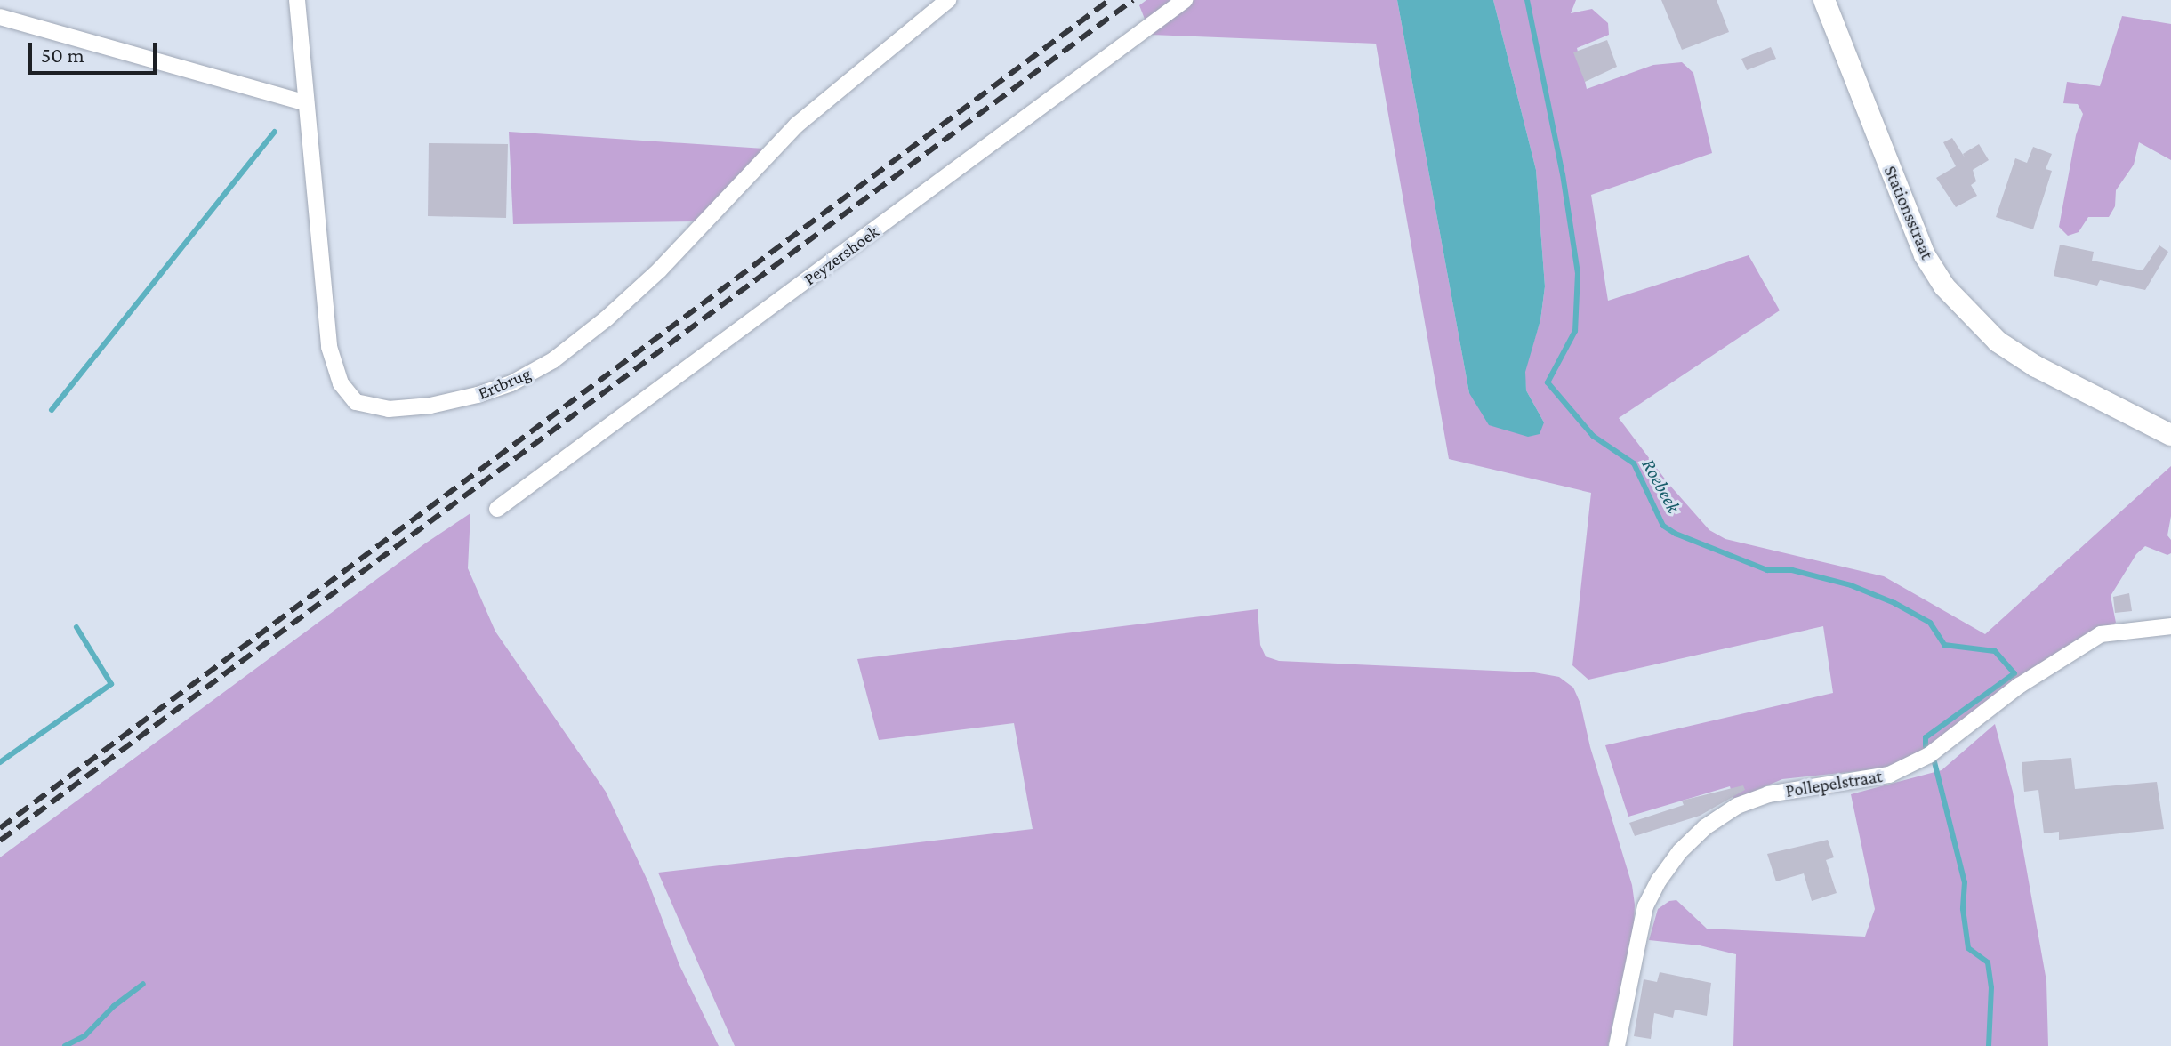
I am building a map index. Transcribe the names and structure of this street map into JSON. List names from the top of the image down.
{
  "streets": {
    "street": [
      "Stationsstraat",
      "Peyzershoek",
      "Ertbrug",
      "Pollepelstraat"
    ]
  },
  "water": ["Roebeek"],
  "scale_bar": "50 m"
}
